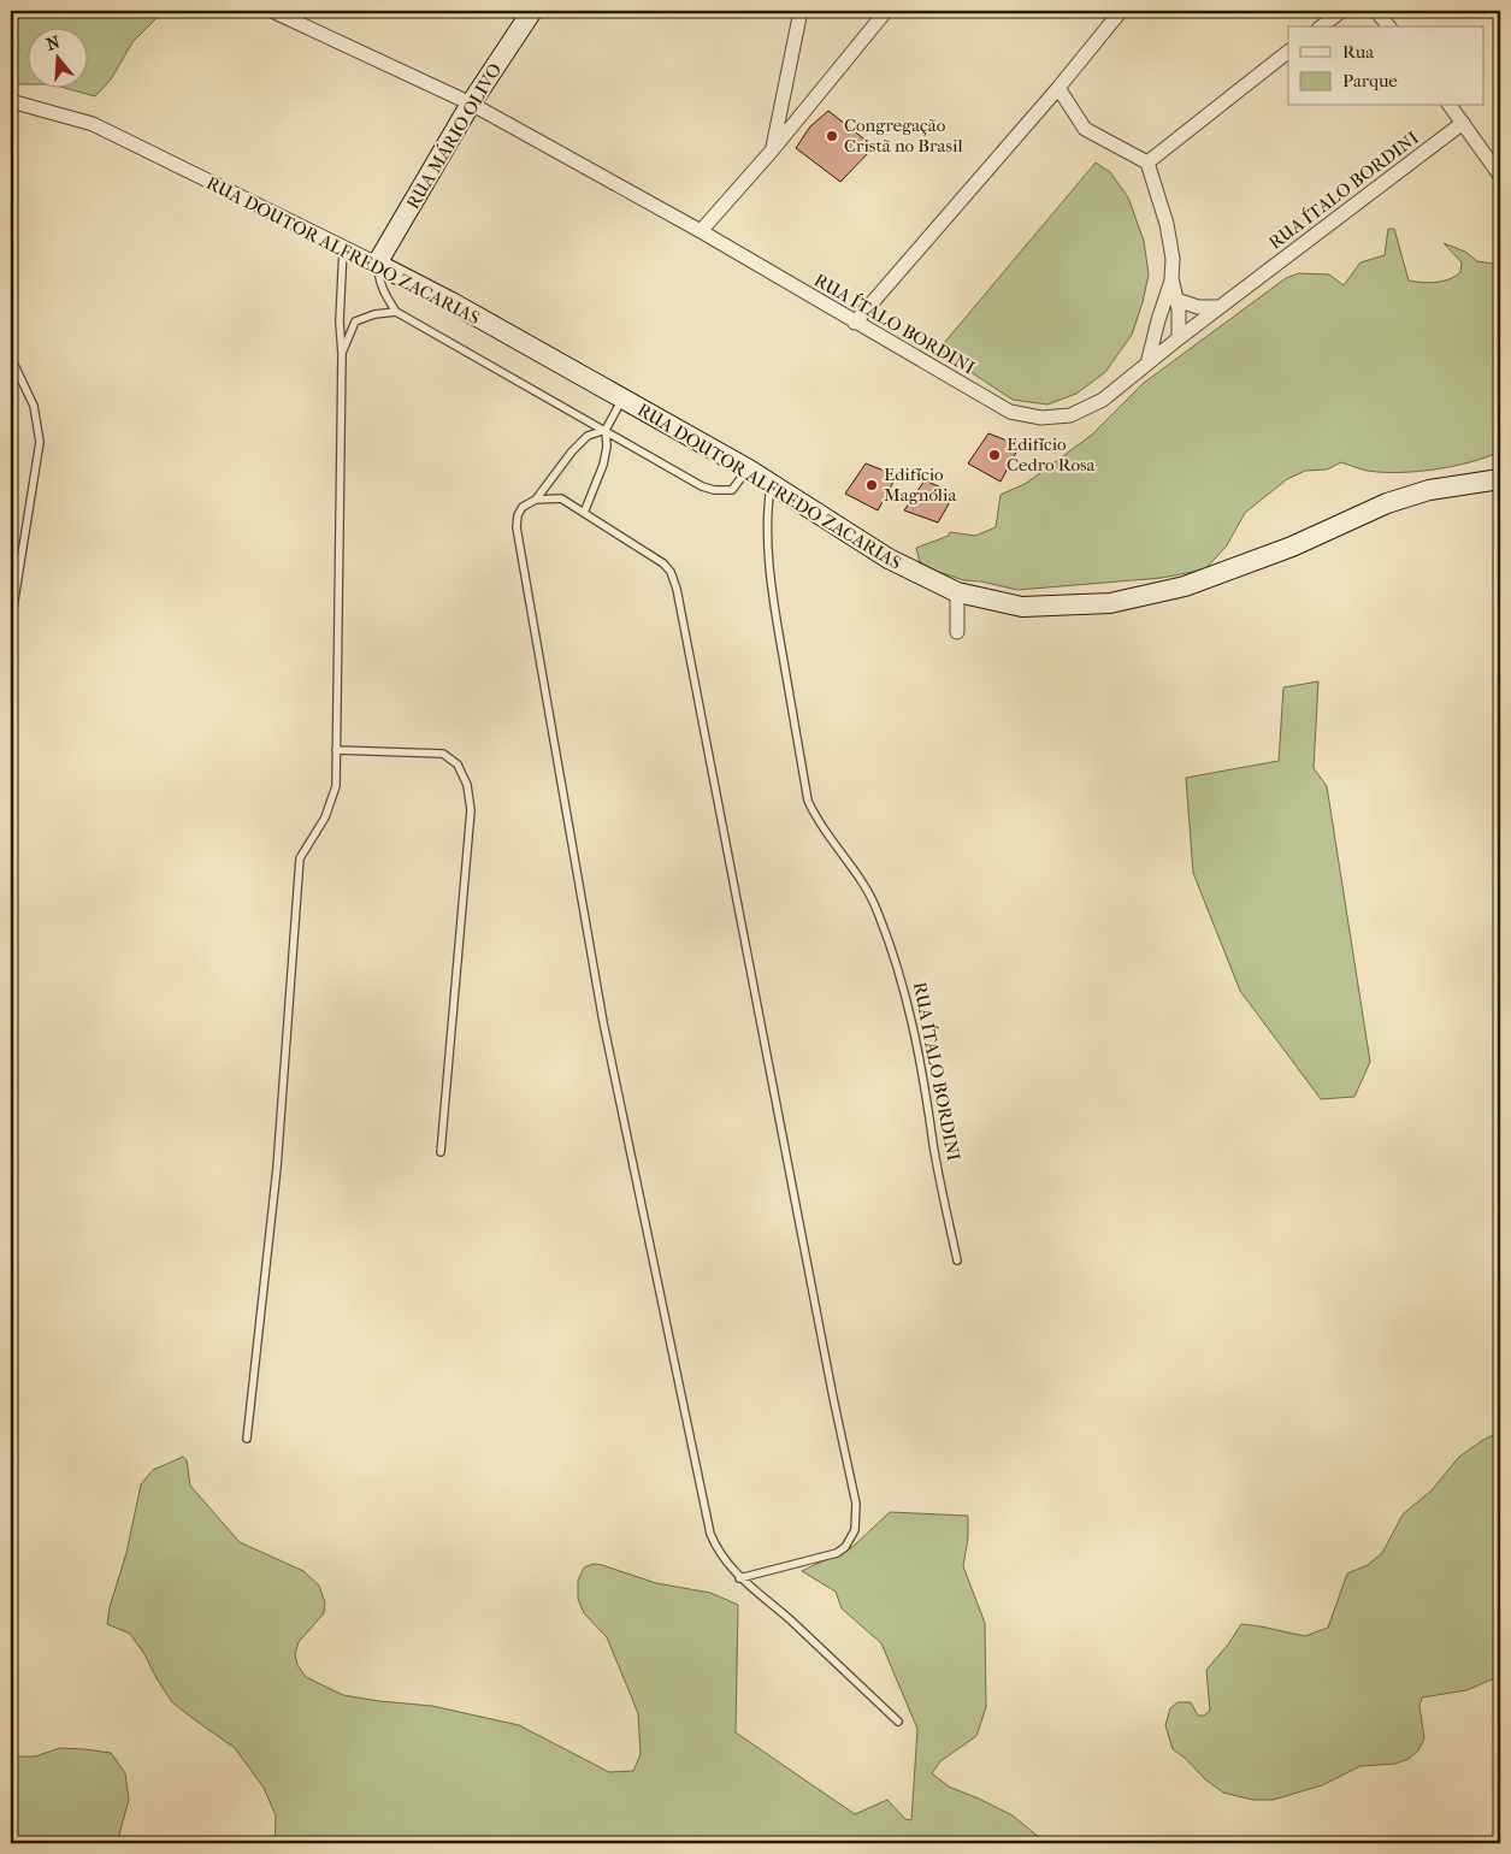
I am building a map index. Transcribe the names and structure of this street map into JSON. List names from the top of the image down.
{
  "streets": {
    "street": ["RUA MÁRIO OLIVO", "RUA ÍTALO BORDINI", "RUA DOUTOR ALFREDO ZACARIAS"]
  },
  "crossings": [
    ["RUA MÁRIO OLIVO", "RUA ÍTALO BORDINI"],
    ["RUA MÁRIO OLIVO", "RUA DOUTOR ALFREDO ZACARIAS"],
    ["RUA ÍTALO BORDINI", "RUA DOUTOR ALFREDO ZACARIAS"]
  ],
  "places": ["Congregação Cristã no Brasil", "Edifício Cedro Rosa", "Edifício Magnólia"],
  "legend": ["Rua", "Parque"],
  "north": "top"
}
